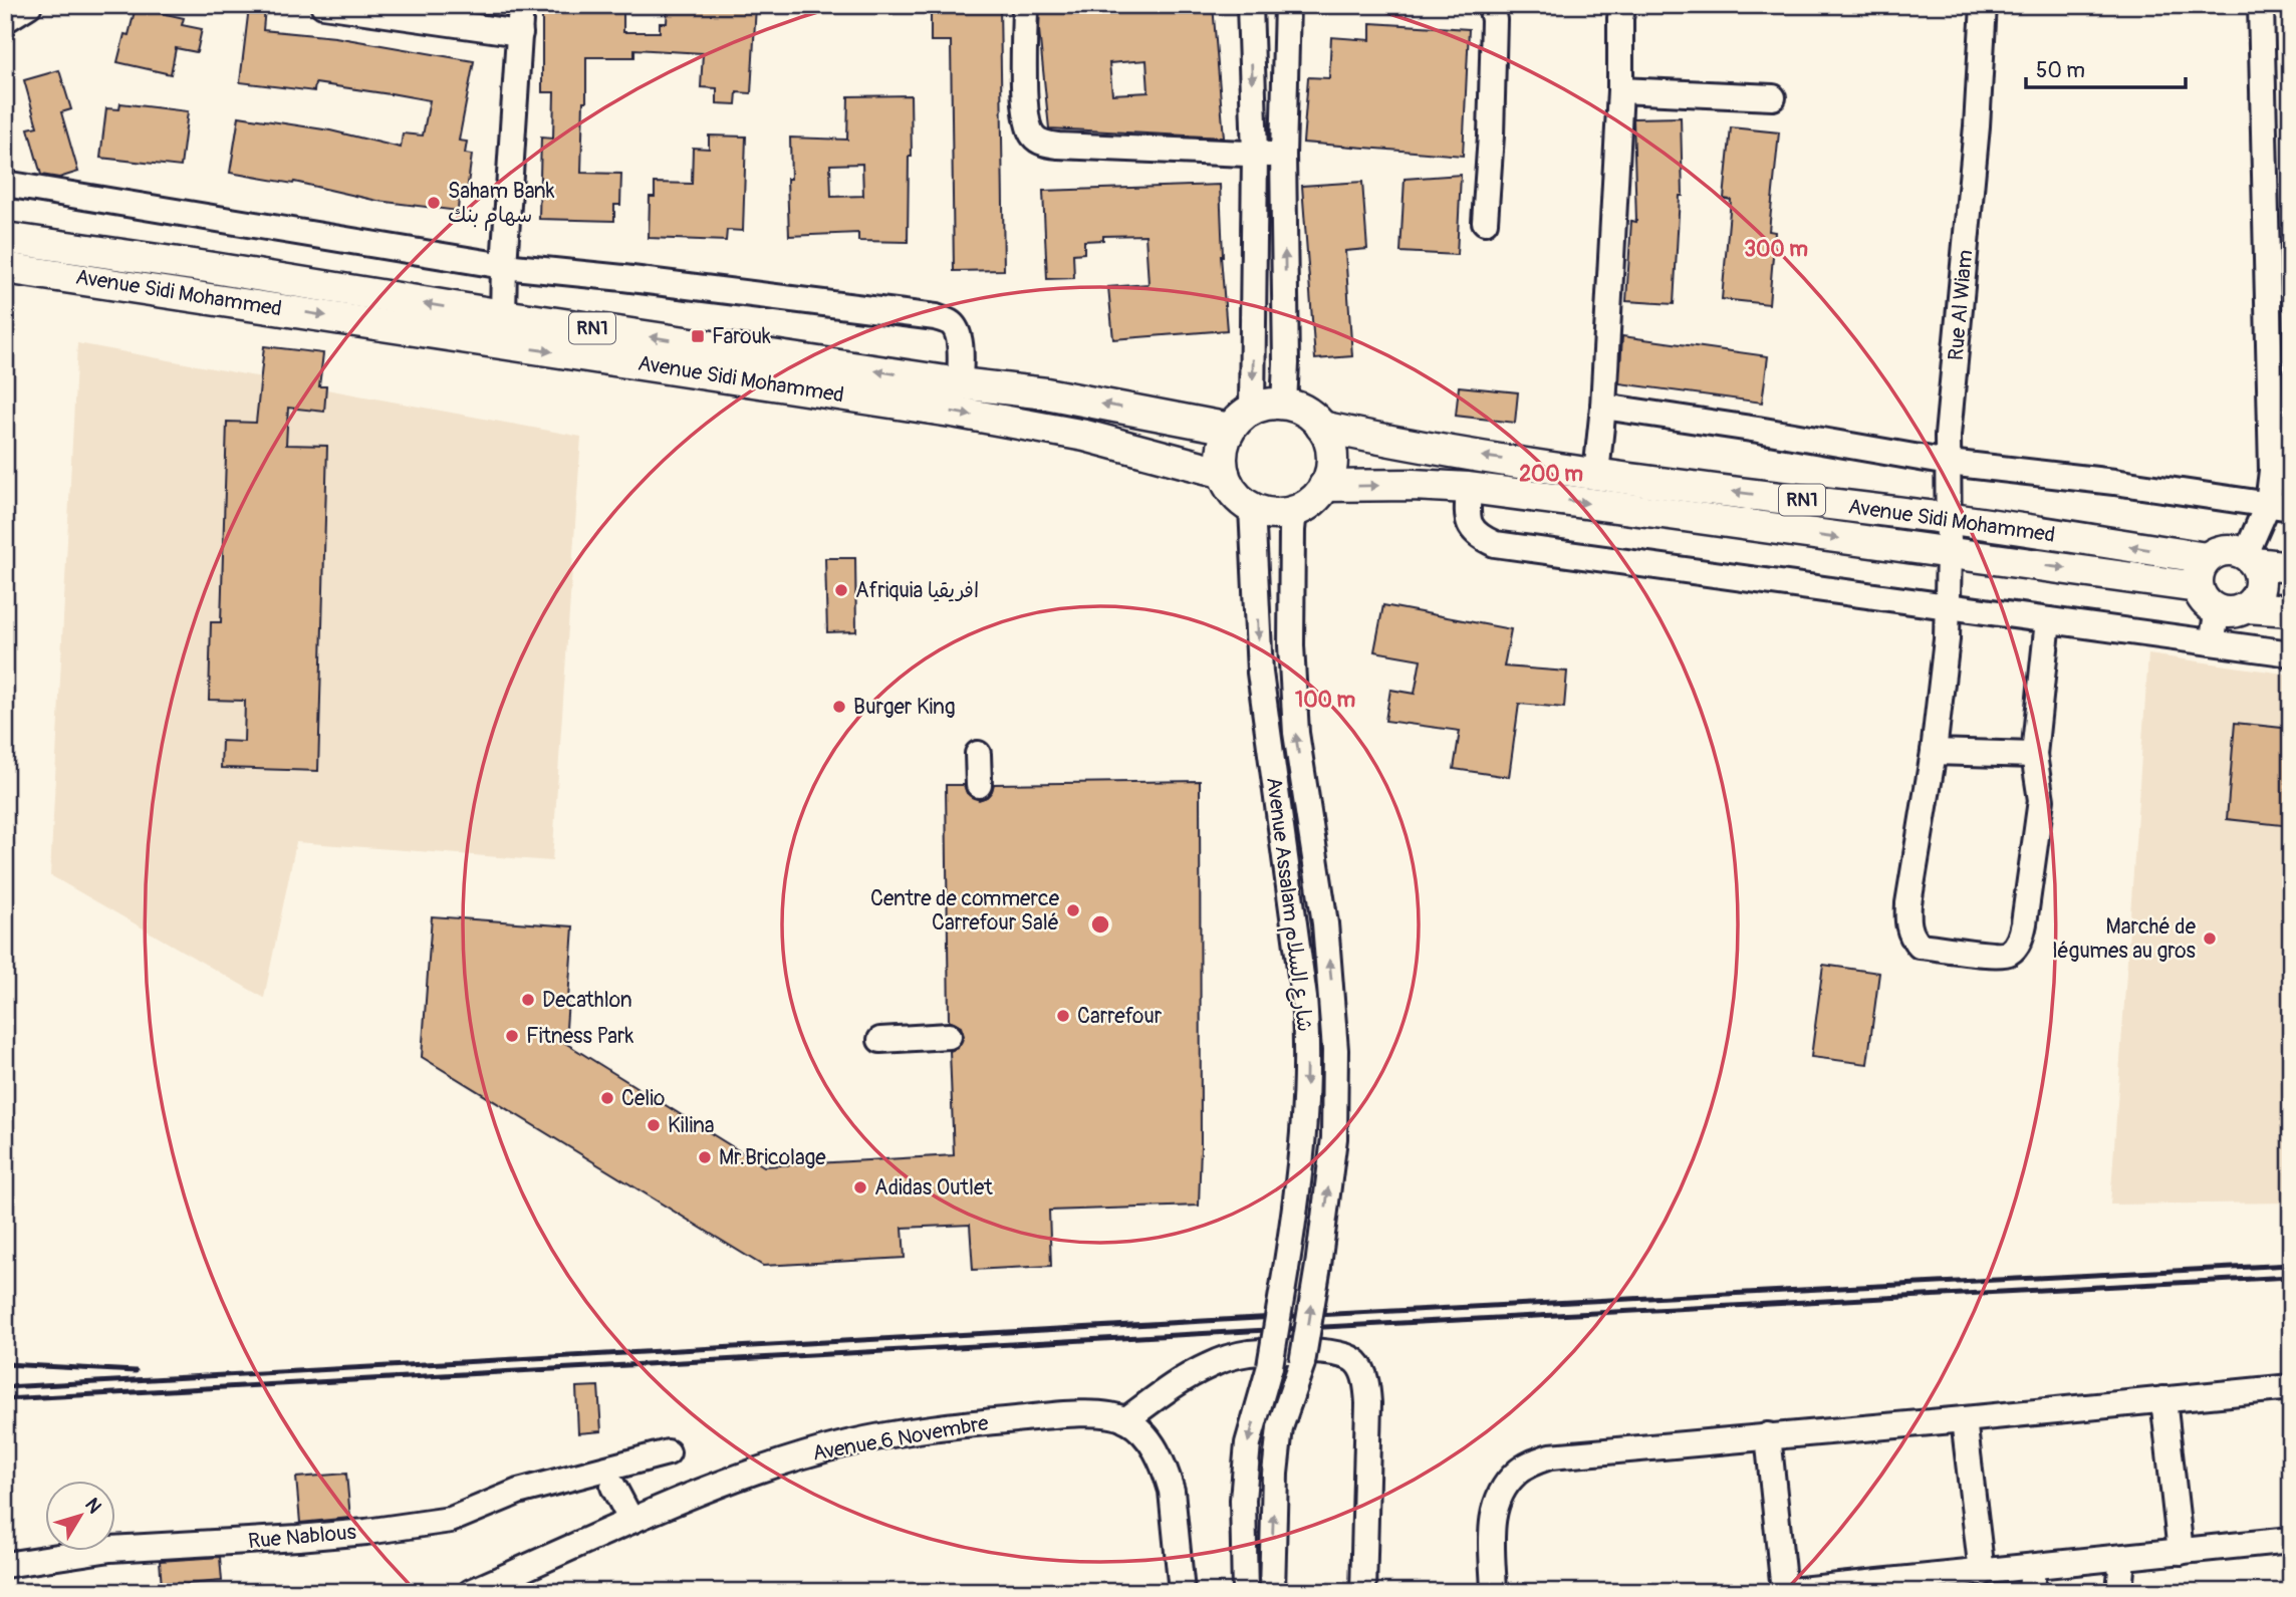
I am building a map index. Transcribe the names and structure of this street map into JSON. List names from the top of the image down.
{
  "streets": {
    "main road": ["Avenue Sidi Mohammed", "RN1"],
    "street": [
      "Rue Al Wiam",
      "Avenue Assalam شارع السلام",
      "Avenue 6 Novembre",
      "Rue Nablous"
    ]
  },
  "crossings": [
    ["Avenue Sidi Mohammed", "Rue Al Wiam"],
    ["Avenue Sidi Mohammed", "RN1"],
    ["Avenue Sidi Mohammed", "Avenue Assalam شارع السلام"],
    ["RN1", "Avenue Assalam شارع السلام"]
  ],
  "places": {
    "other": [
      "Saham Bank سهام بنك",
      "Afriquia افريقيا",
      "Burger King",
      "Centre de commerce Carrefour Salé",
      "Marché de légumes au gros",
      "Decathlon",
      "Carrefour",
      "Fitness Park",
      "Celio",
      "Kilina",
      "Mr.Bricolage",
      "Adidas Outlet"
    ],
    "transit": ["Farouk"]
  },
  "scale_bar": "50 m",
  "north": "top right",
  "rings": ["300 m", "200 m", "100 m"]
}
